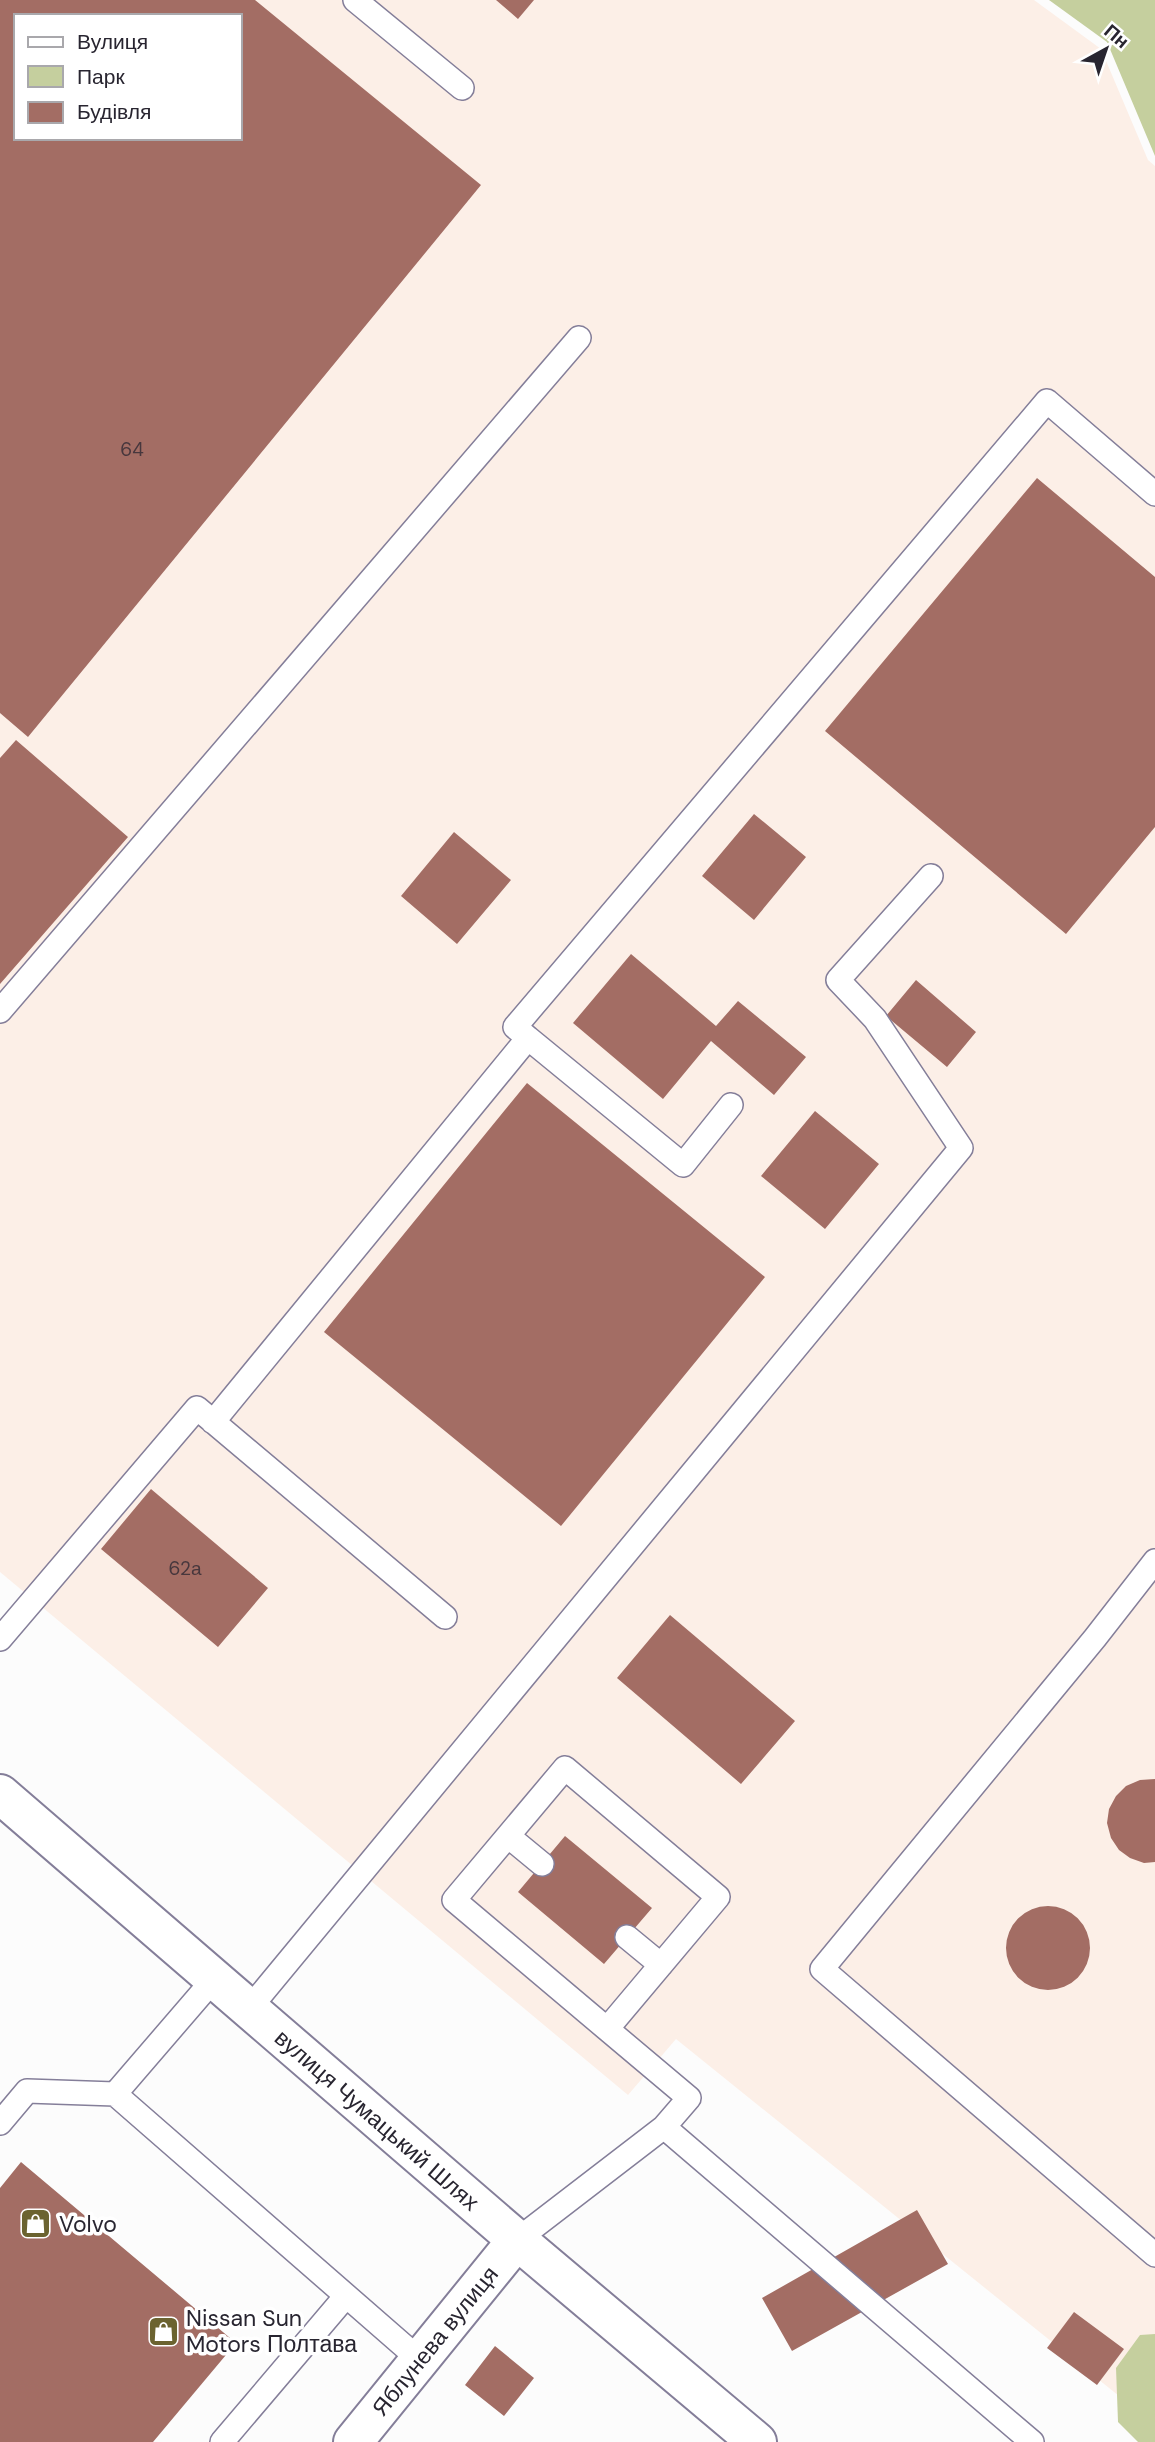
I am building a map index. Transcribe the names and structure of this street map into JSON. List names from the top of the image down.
{
  "streets": {
    "main road": ["вулиця Чумацький Шлях", "Яблунева вулиця"]
  },
  "crossings": [
    ["вулиця Чумацький Шлях", "Яблунева вулиця"]
  ],
  "places": {
    "shop": ["Volvo", "Nissan Sun Motors Полтава"]
  },
  "house_numbers": ["64", "62а"],
  "legend": ["Вулиця", "Парк", "Будівля"],
  "north": "top right"
}
